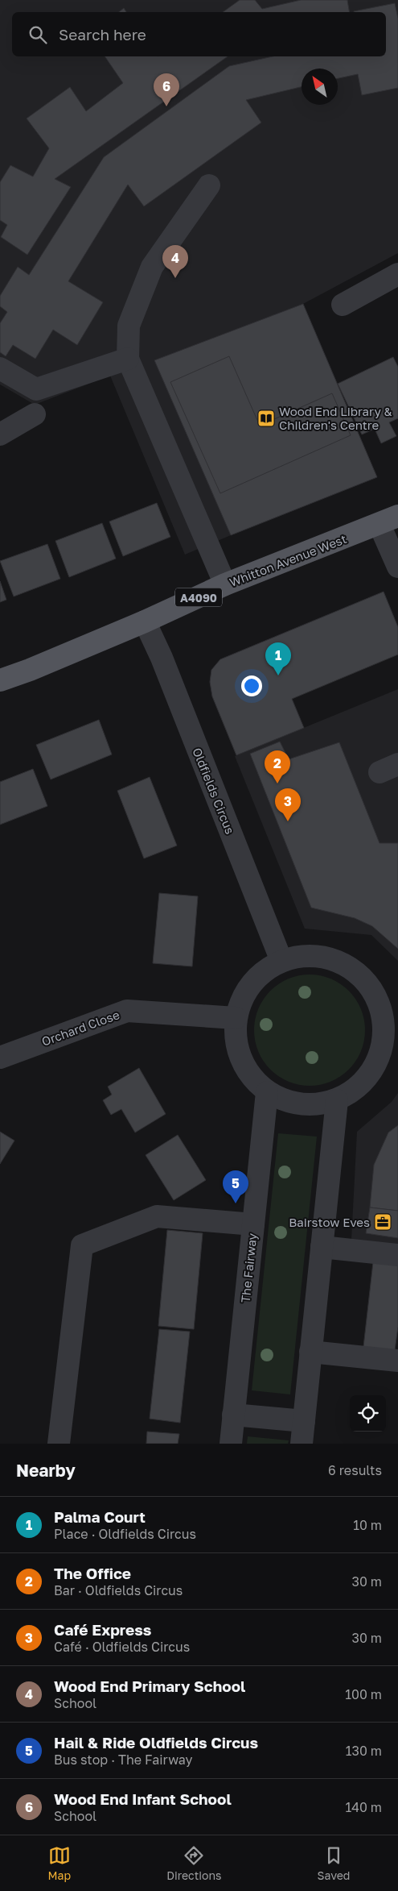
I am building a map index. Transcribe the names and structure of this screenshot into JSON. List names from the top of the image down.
{
  "streets": {
    "main road": ["Whitton Avenue West", "A4090"],
    "street": ["Oldfields Circus", "Orchard Close", "The Fairway"]
  },
  "crossings": [
    ["Whitton Avenue West", "Oldfields Circus"]
  ],
  "places": {
    "library": ["Wood End Library & Children's Centre"],
    "office": ["Bairstow Eves"]
  },
  "north": "top left",
  "page": {
    "search": "Search here",
    "pins": [
      "6",
      "4",
      "1",
      "2",
      "3",
      "5"
    ],
    "heading": ["Nearby", "6 results"],
    "list": [
      {
        "mark": "1",
        "name": "Palma Court",
        "note": "Place · Oldfields Circus",
        "value": "10 m"
      },
      {
        "mark": "2",
        "name": "The Office",
        "note": "Bar · Oldfields Circus",
        "value": "30 m"
      },
      {
        "mark": "3",
        "name": "Café Express",
        "note": "Café · Oldfields Circus",
        "value": "30 m"
      },
      {
        "mark": "4",
        "name": "Wood End Primary School",
        "note": "School",
        "value": "100 m"
      },
      {
        "mark": "5",
        "name": "Hail & Ride Oldfields Circus",
        "note": "Bus stop · The Fairway",
        "value": "130 m"
      },
      {
        "mark": "6",
        "name": "Wood End Infant School",
        "note": "School",
        "value": "140 m"
      }
    ],
    "nav": ["Map", "Directions", "Saved"]
  }
}
